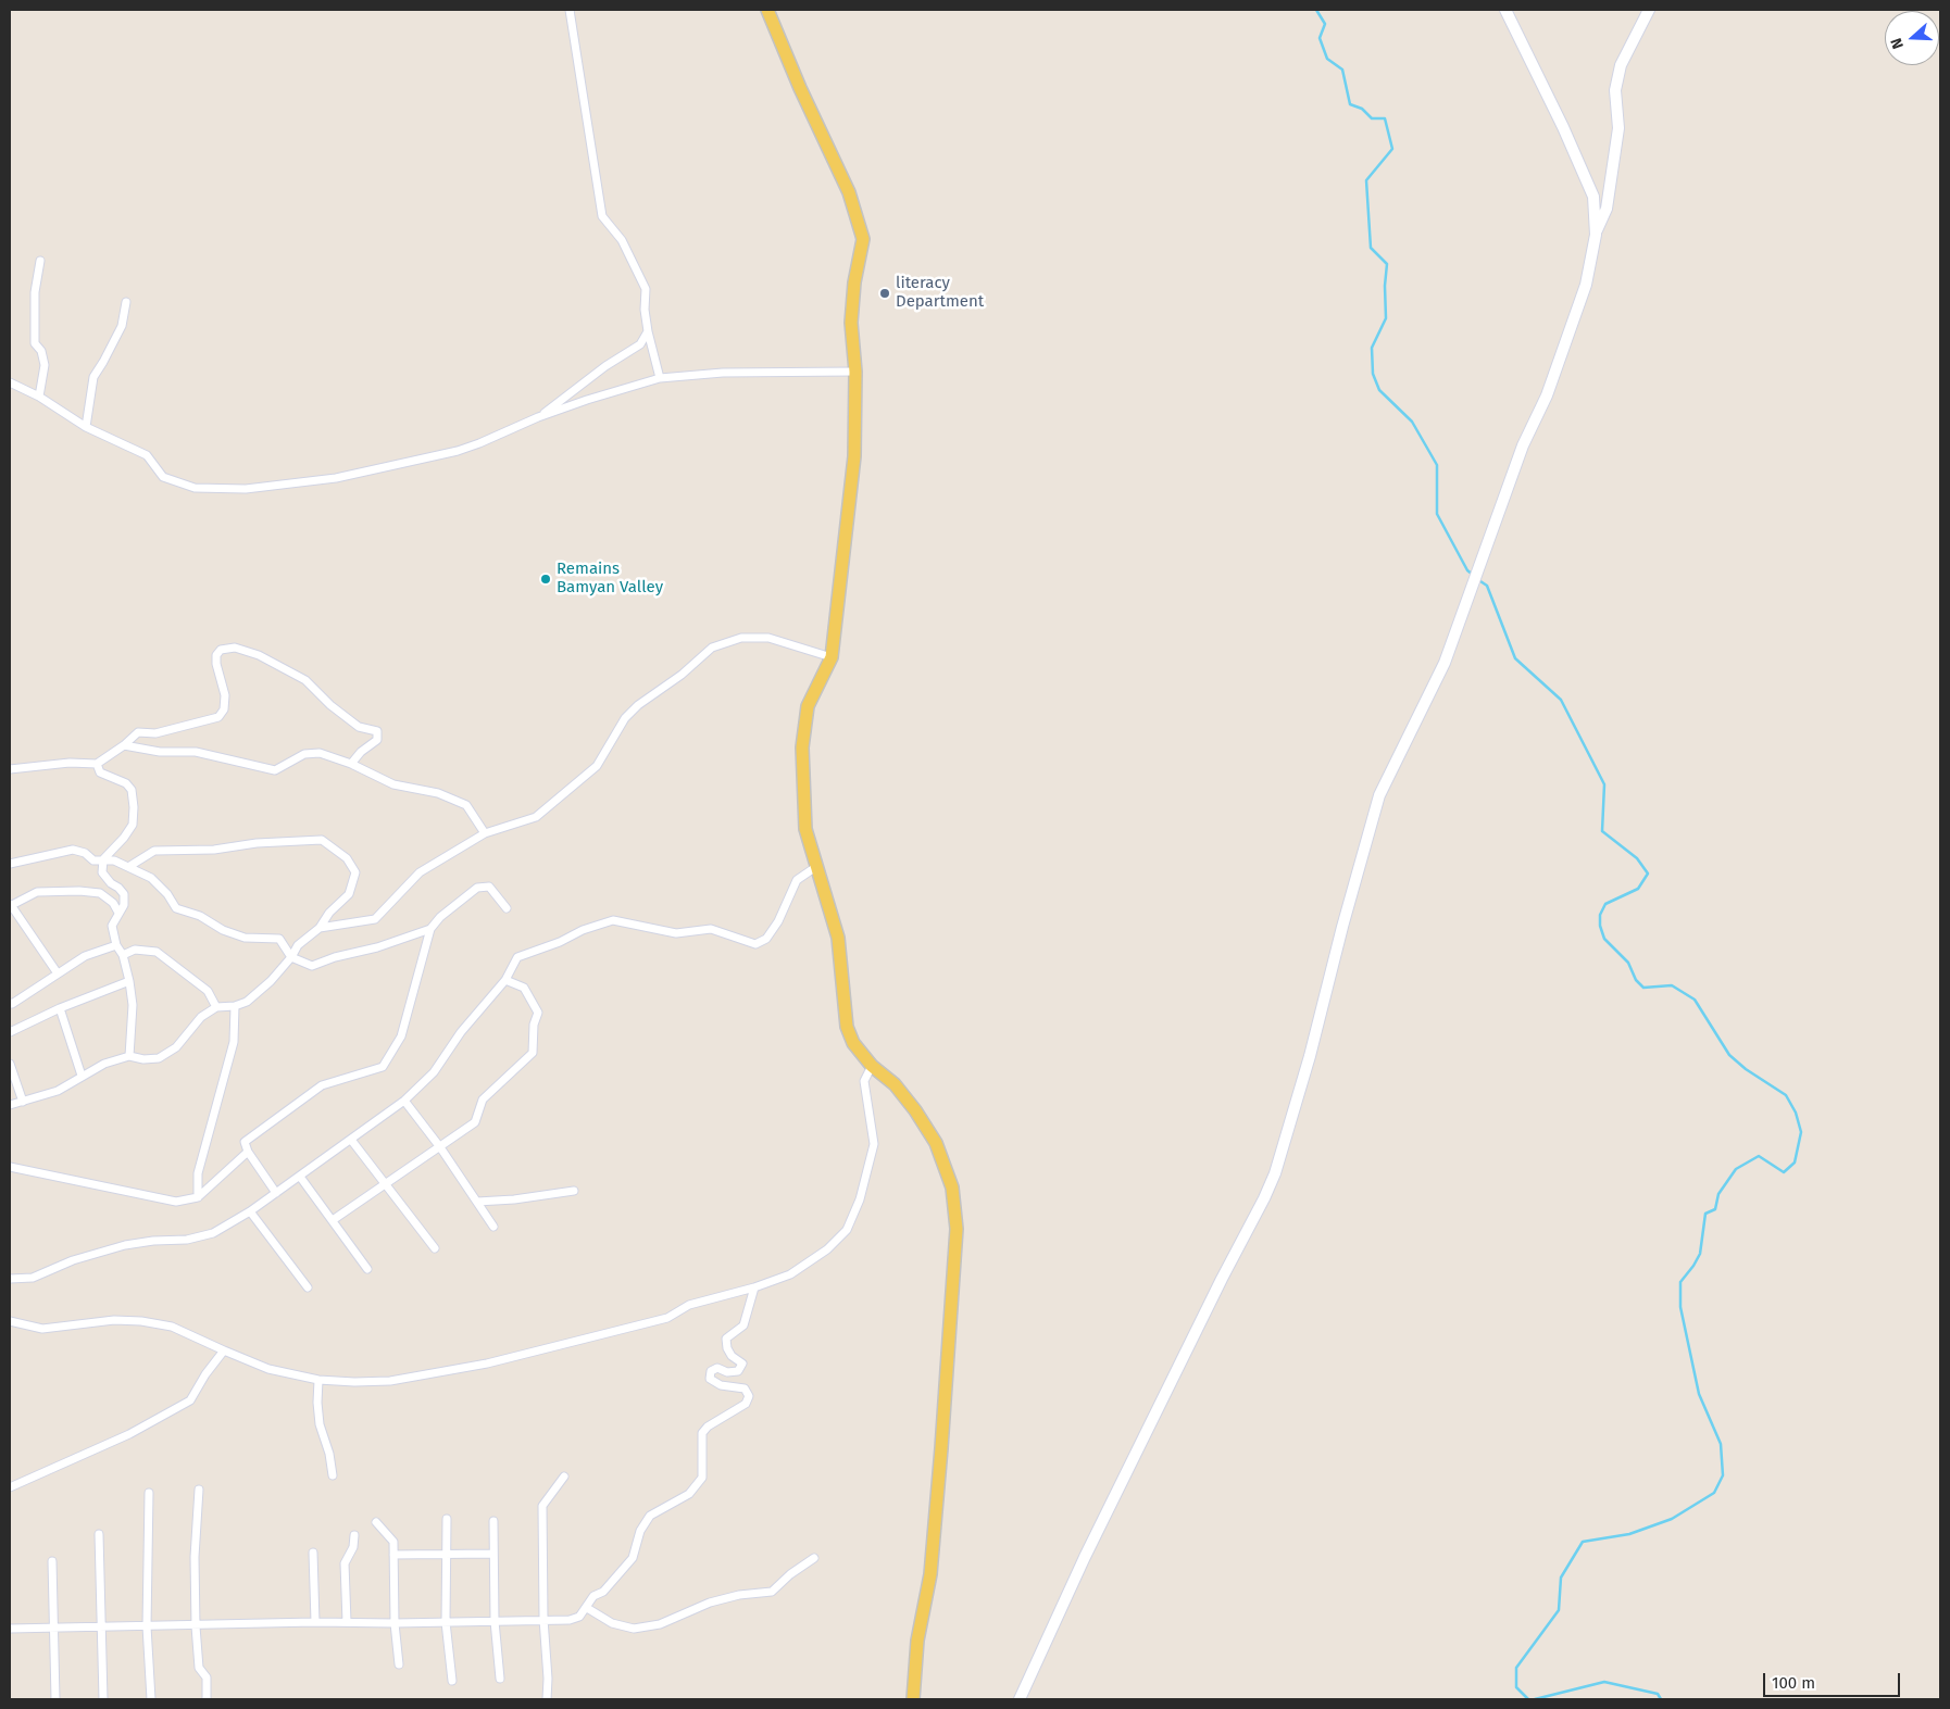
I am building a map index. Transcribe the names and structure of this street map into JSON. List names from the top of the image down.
{
  "places": ["literacy Department", "Remains Bamyan Valley"],
  "scale_bar": "100 m",
  "north": "left"
}
